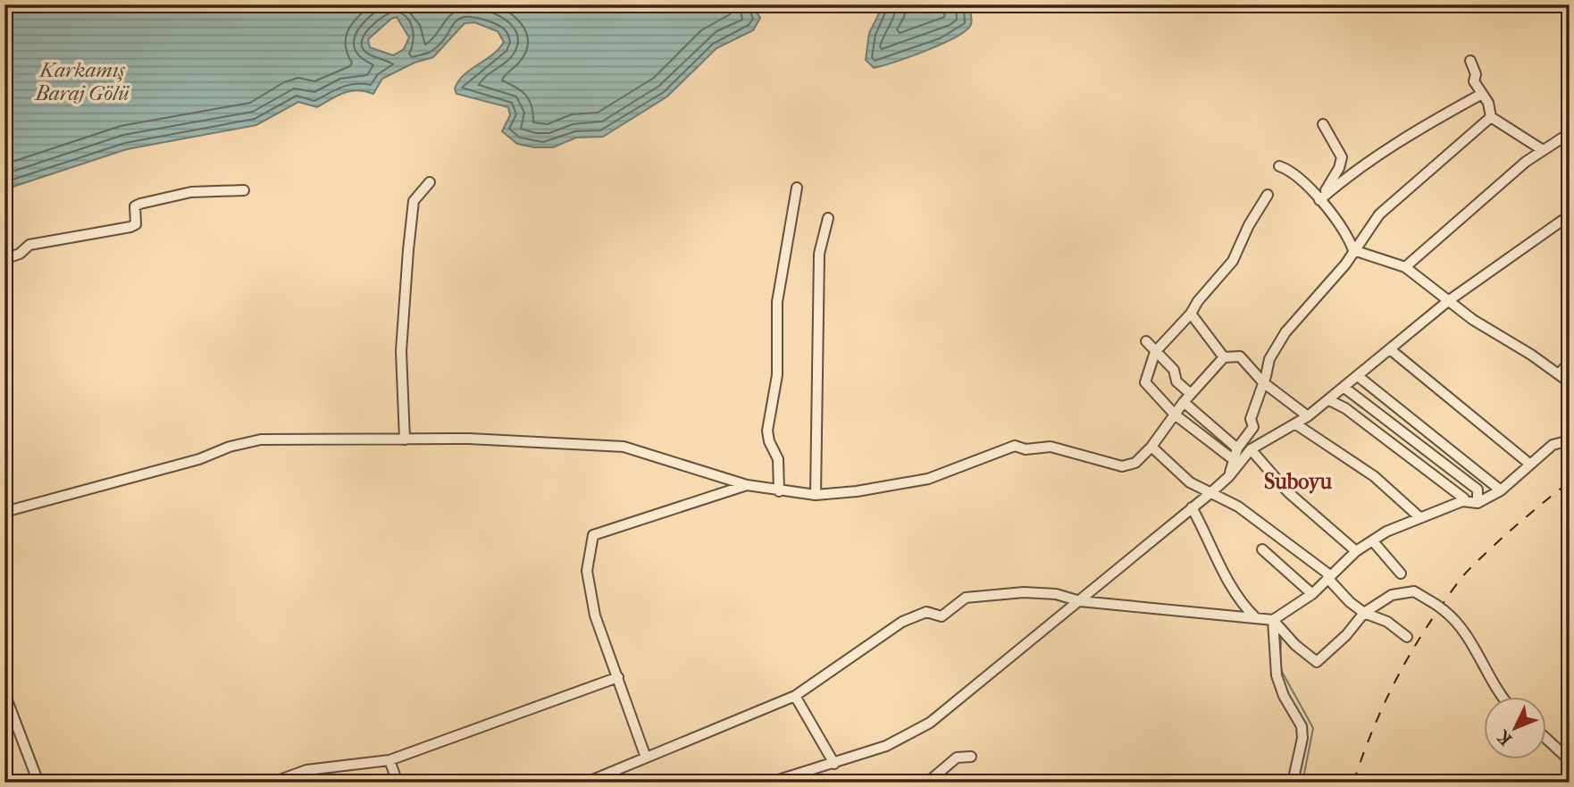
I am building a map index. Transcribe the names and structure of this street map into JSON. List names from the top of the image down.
{
  "districts": ["Suboyu"],
  "water": ["Karkamış Baraj Gölü"],
  "north": "bottom left"
}
